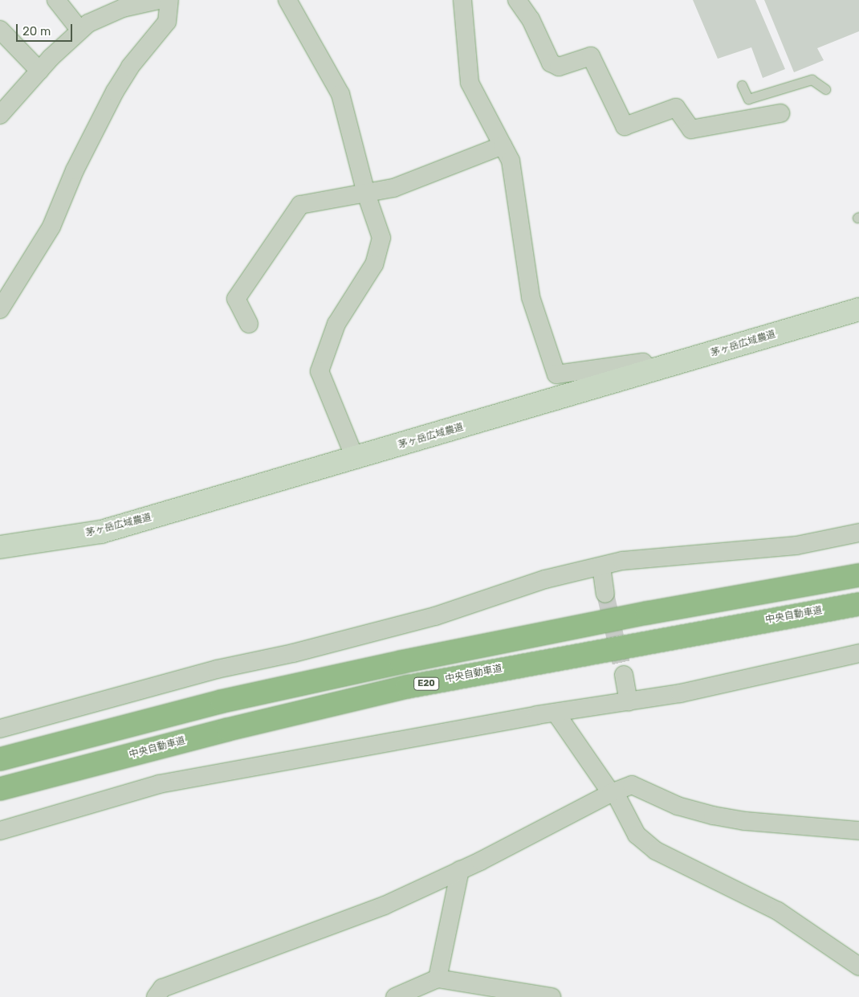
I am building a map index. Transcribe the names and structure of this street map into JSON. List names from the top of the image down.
{
  "streets": {
    "highway": ["中央自動車道", "E20"],
    "street": ["茅ヶ岳広域農道"]
  },
  "scale_bar": "20 m"
}
